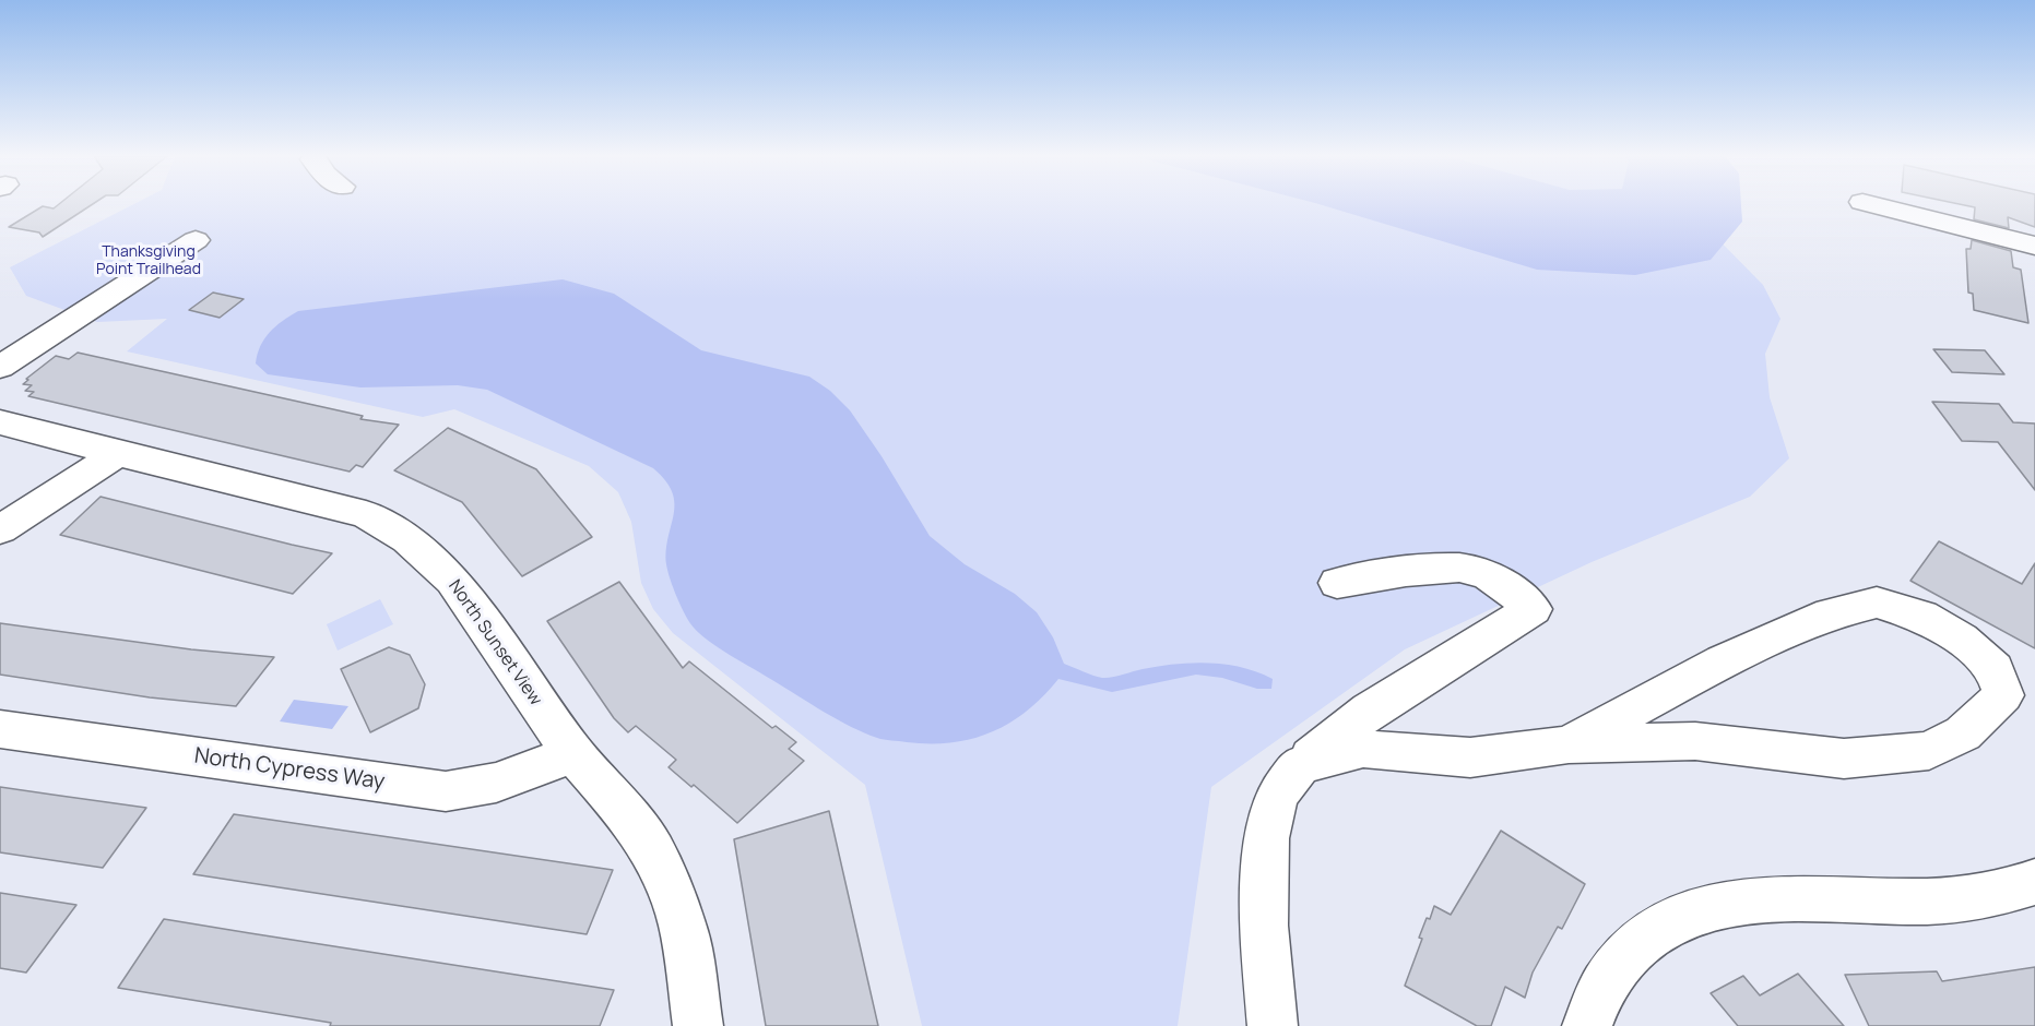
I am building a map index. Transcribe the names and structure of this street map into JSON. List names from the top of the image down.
{
  "streets": {
    "street": ["North Sunset View", "North Cypress Way"]
  },
  "crossings": [
    ["North Sunset View", "North Cypress Way"]
  ],
  "parks": ["Thanksgiving Point Trailhead"]
}
